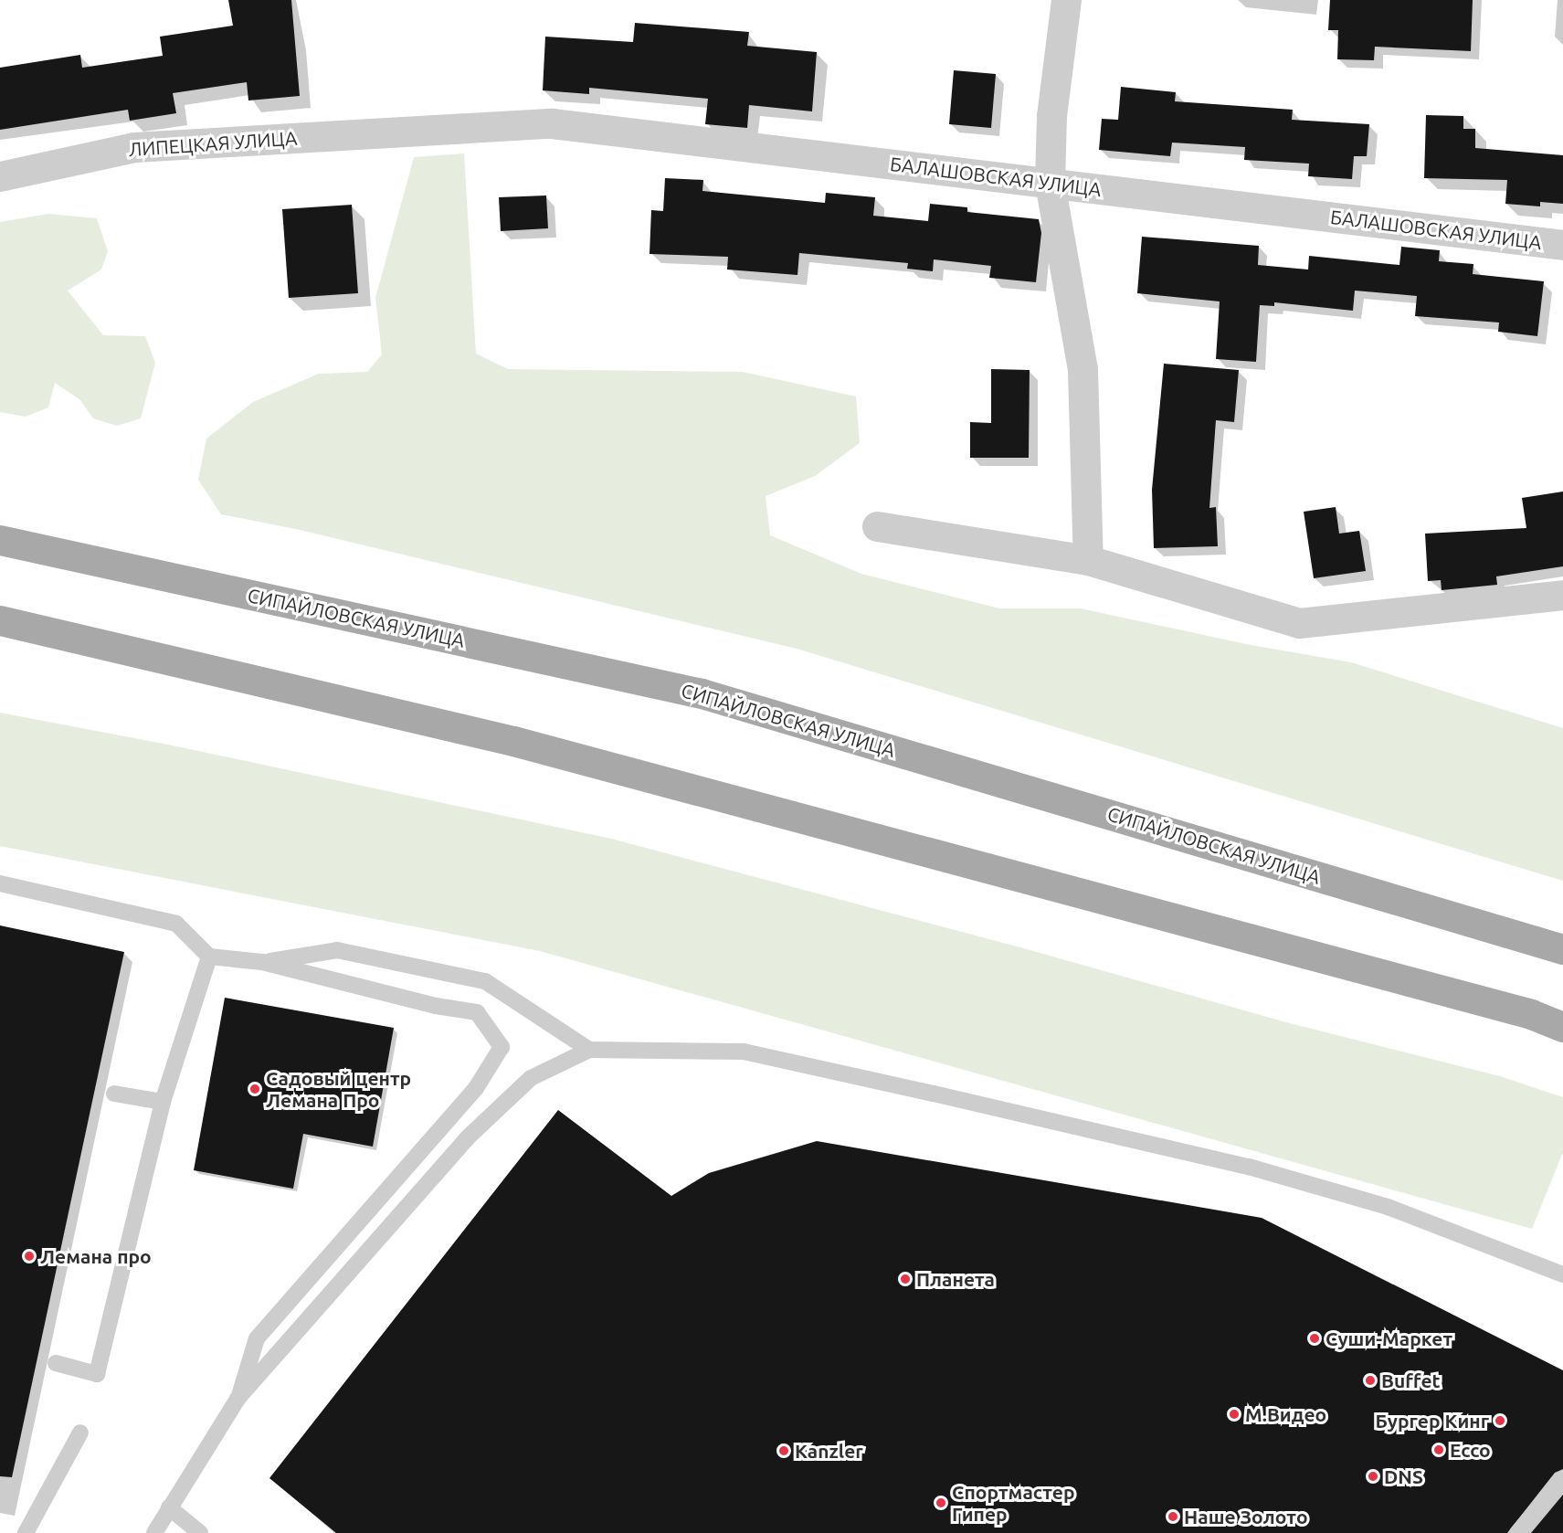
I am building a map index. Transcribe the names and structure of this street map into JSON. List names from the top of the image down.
{
  "streets": {
    "main road": ["СИПАЙЛОВСКАЯ УЛИЦА"],
    "street": ["ЛИПЕЦКАЯ УЛИЦА", "БАЛАШОВСКАЯ УЛИЦА"]
  },
  "crossings": [
    ["ЛИПЕЦКАЯ УЛИЦА", "БАЛАШОВСКАЯ УЛИЦА"]
  ],
  "places": [
    "Садовый центр Лемана Про",
    "Лемана про",
    "Планета",
    "Суши-Маркет",
    "Buffet",
    "М.Видео",
    "Бургер Кинг",
    "Ecco",
    "Kanzler",
    "DNS",
    "Спортмастер Гипер",
    "Наше Золото"
  ]
}
